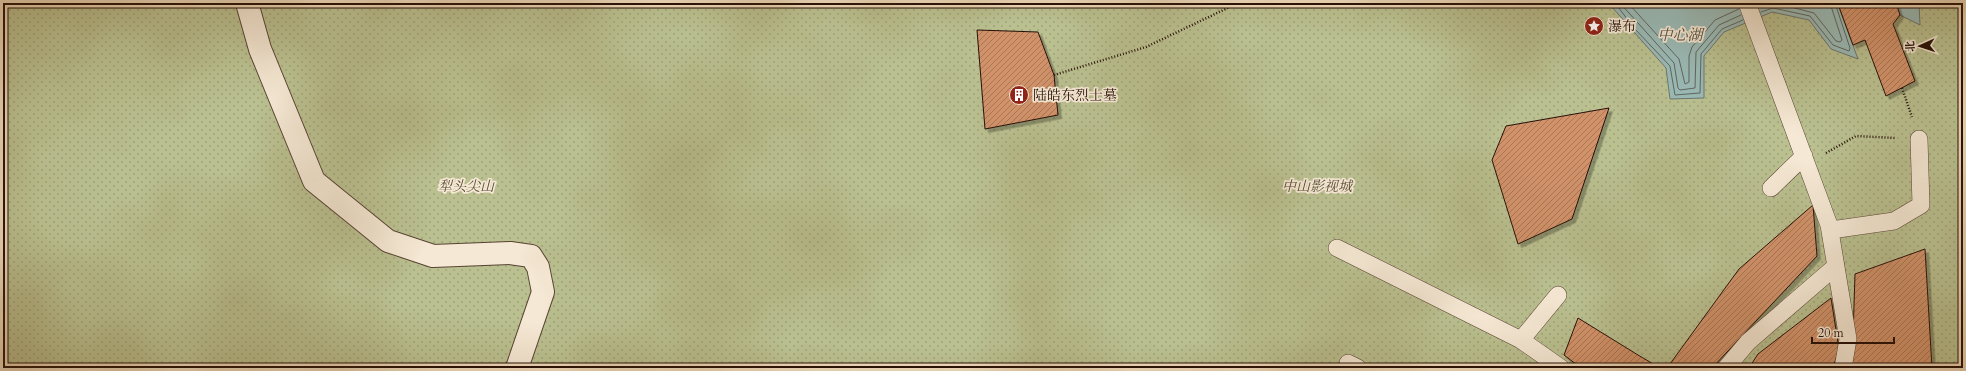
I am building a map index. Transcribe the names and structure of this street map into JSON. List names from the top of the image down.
{
  "water": ["中心湖"],
  "parks": ["犁头尖山", "中山影视城"],
  "places": {
    "place": ["瀑布"],
    "building": ["陆皓东烈士墓"]
  },
  "scale_bar": "20 m",
  "north": "left"
}
